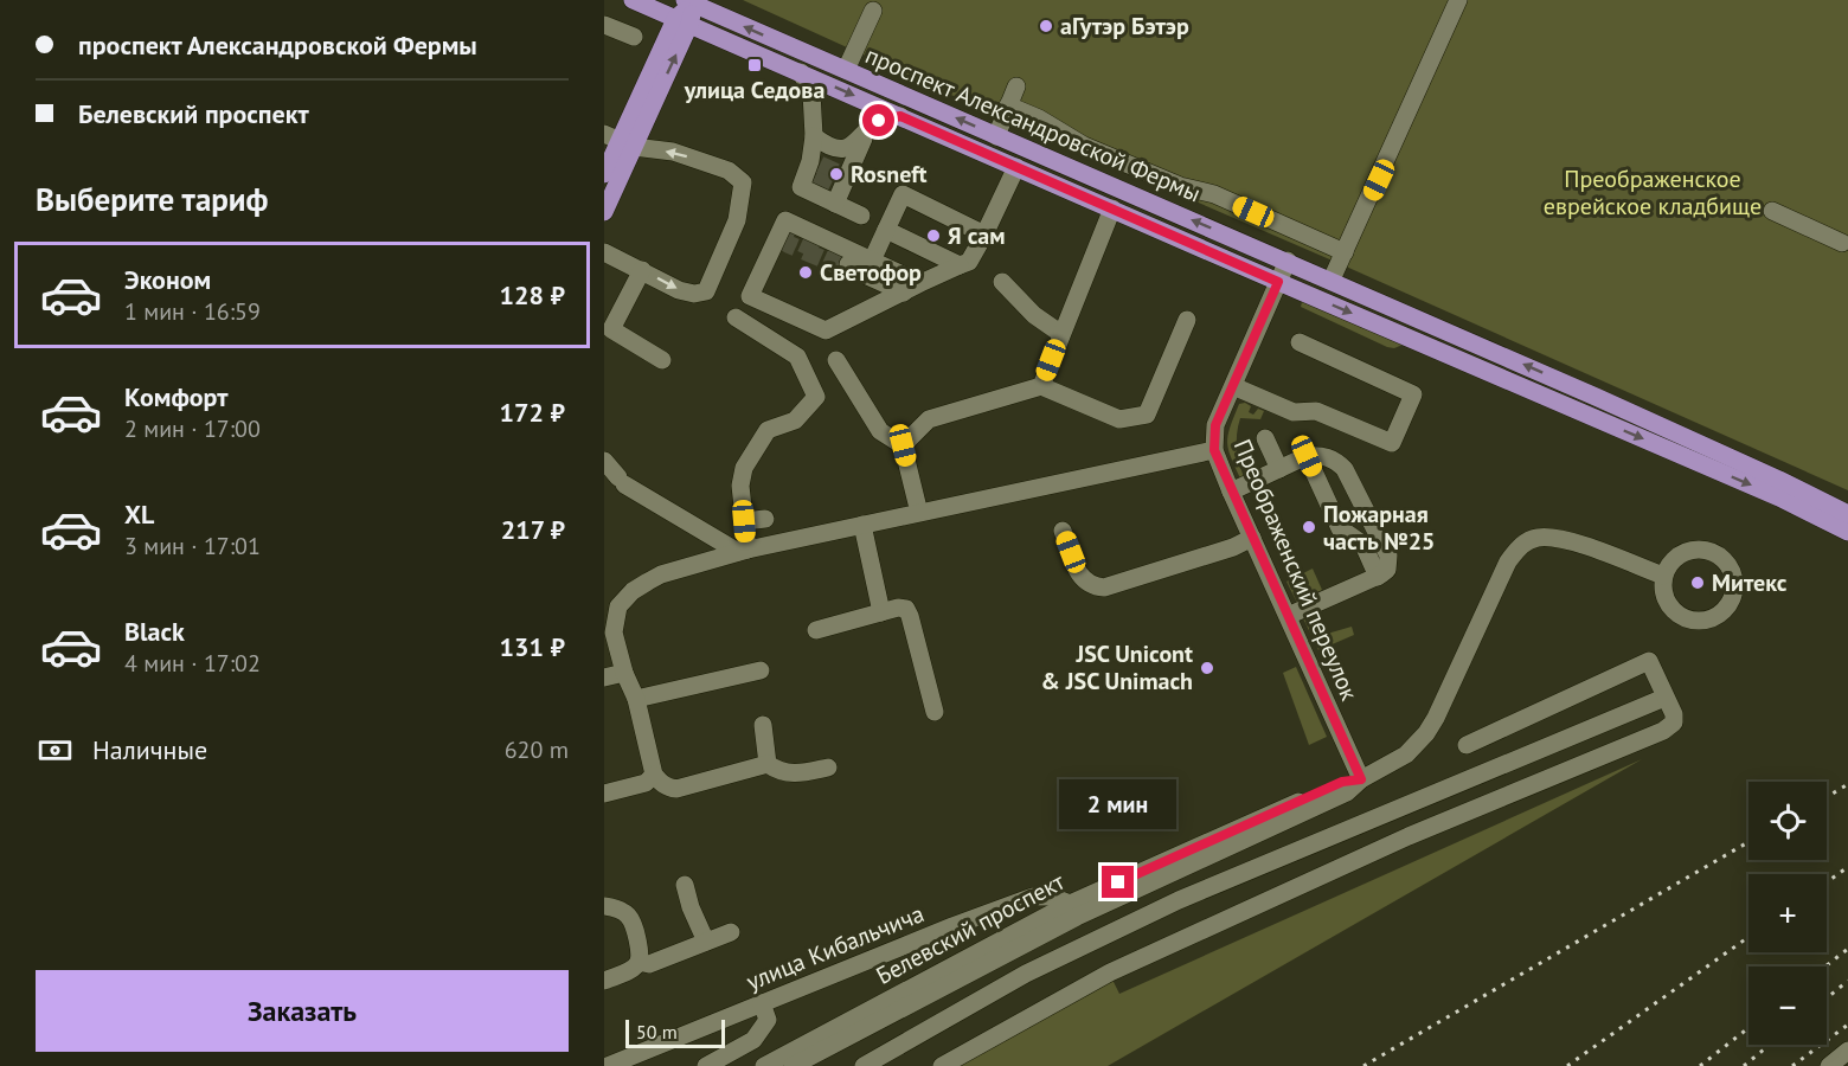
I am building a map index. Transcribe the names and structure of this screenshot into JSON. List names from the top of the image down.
{
  "streets": {
    "main road": ["проспект Александровской Фермы"],
    "street": ["Преображенский переулок", "Белевский проспект", "улица Кибальчича"]
  },
  "crossings": [
    ["проспект Александровской Фермы", "Преображенский переулок"],
    ["Преображенский переулок", "Белевский проспект"],
    ["Белевский проспект", "улица Кибальчича"]
  ],
  "parks": ["Преображенское еврейское кладбище"],
  "places": {
    "other": [
      "аГутэр Бэтэр",
      "Rosneft",
      "Я сам",
      "Светофор",
      "Пожарная часть №25",
      "Митекс",
      "JSC Unicont & JSC Unimach"
    ],
    "transit": ["улица Седова"]
  },
  "scale_bar": "50 m",
  "page": {
    "banner": ["проспект Александровской Фермы", "Белевский проспект"],
    "heading": "Выберите тариф",
    "list": [
      {
        "name": "Эконом",
        "note": "1 мин · 16:59",
        "value": "128 ₽"
      },
      {
        "name": "Комфорт",
        "note": "2 мин · 17:00",
        "value": "172 ₽"
      },
      {
        "name": "XL",
        "note": "3 мин · 17:01",
        "value": "217 ₽"
      },
      {
        "name": "Black",
        "note": "4 мин · 17:02",
        "value": "131 ₽"
      }
    ],
    "pay": ["Наличные", "620 m"],
    "bubble": "2 мин",
    "map_buttons": ["+", "−"],
    "buttons": "Заказать",
    "scale": "50 m"
  }
}
